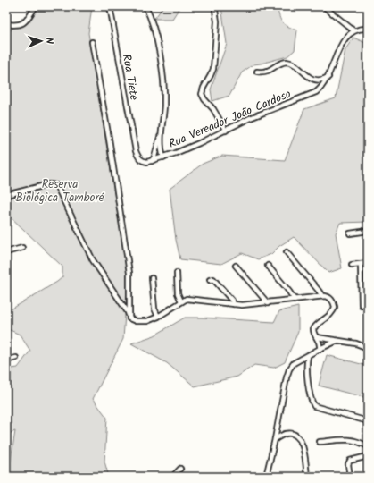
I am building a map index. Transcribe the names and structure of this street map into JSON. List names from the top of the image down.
{
  "streets": {
    "street": ["Rua Tiete", "Rua Vereador João Cardoso"]
  },
  "crossings": [
    ["Rua Tiete", "Rua Vereador João Cardoso"]
  ],
  "parks": ["Reserva Biológica Tamboré"],
  "north": "right"
}
